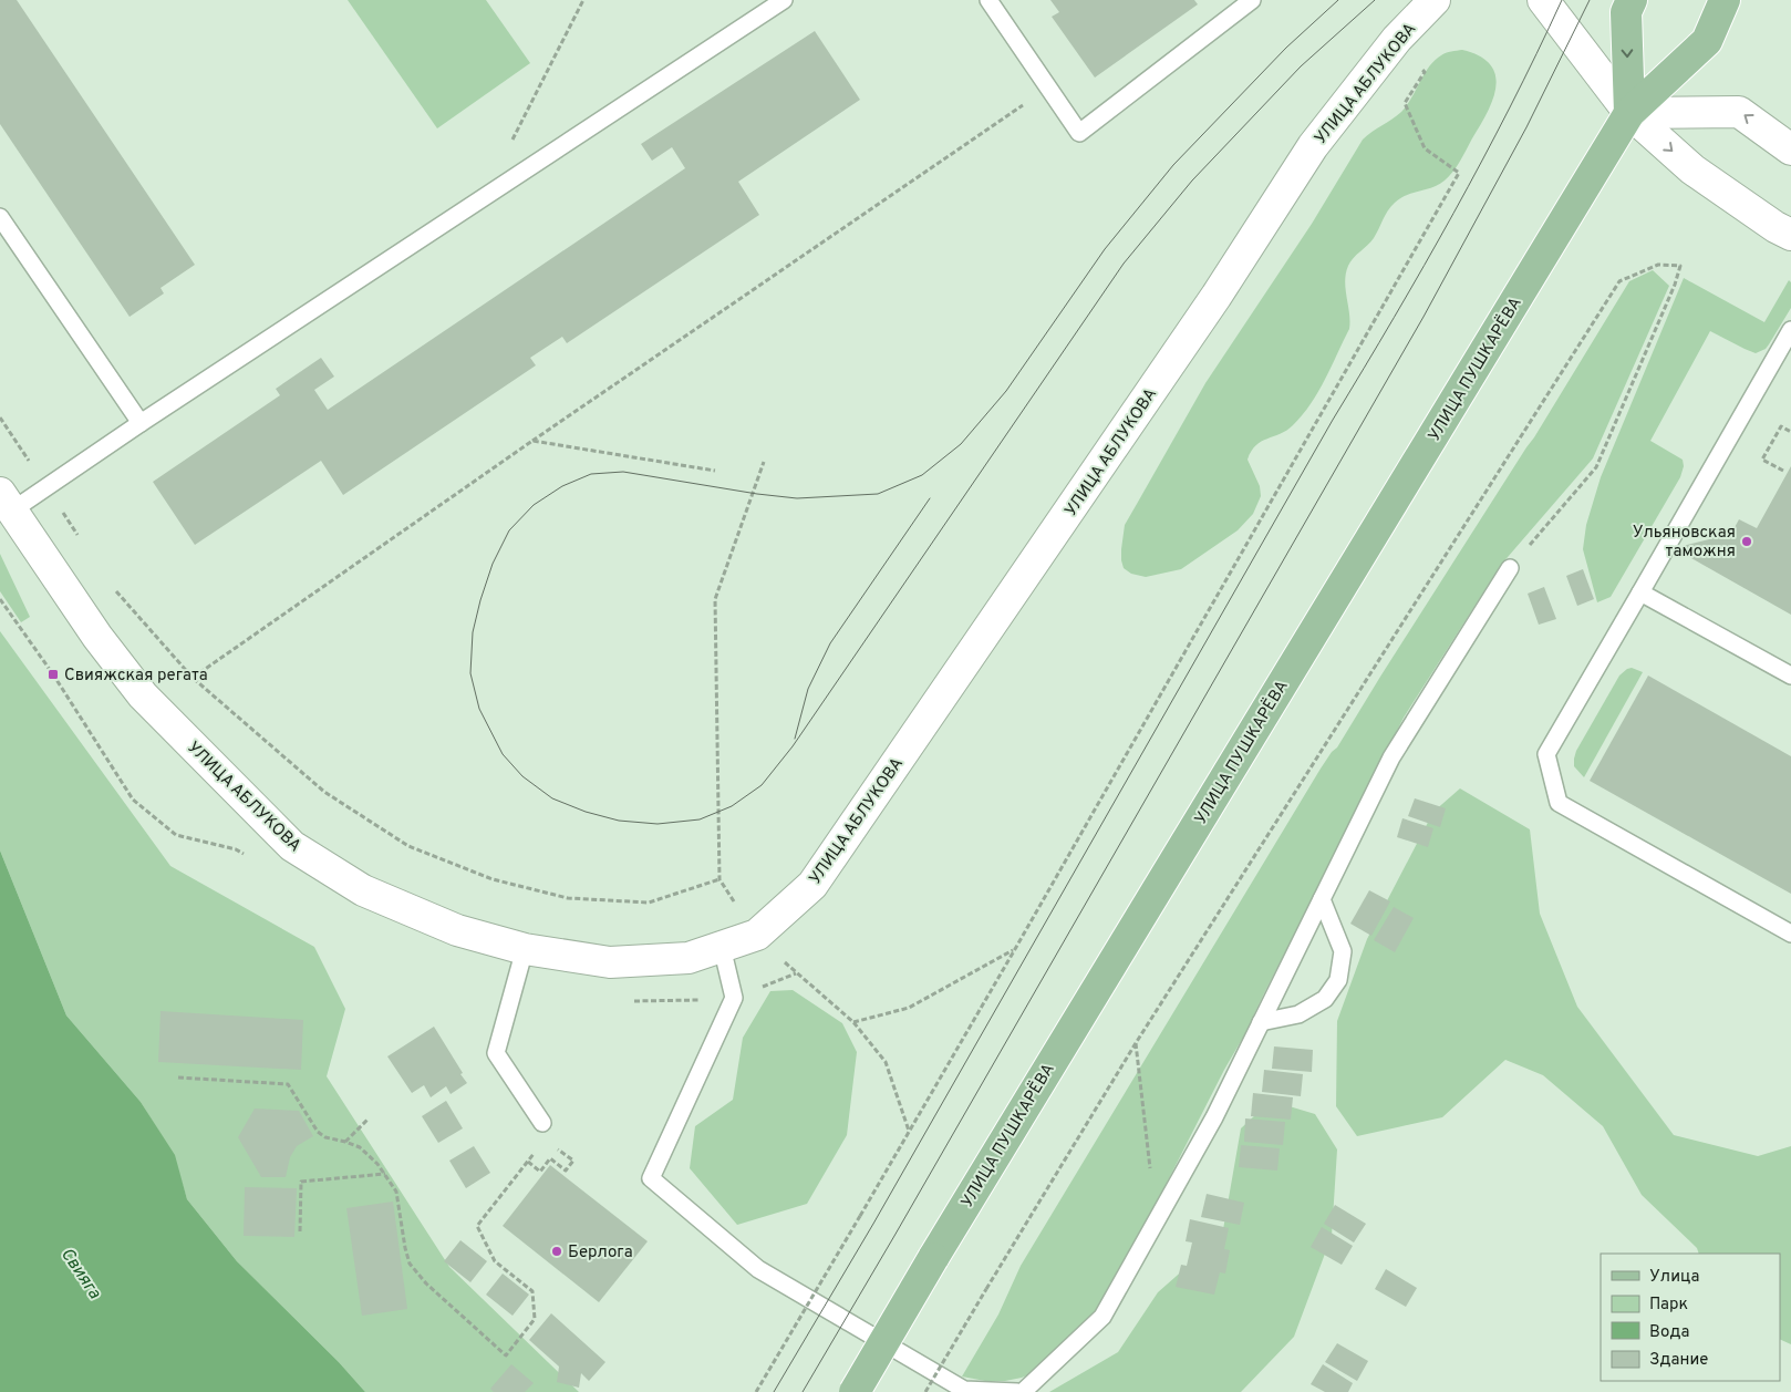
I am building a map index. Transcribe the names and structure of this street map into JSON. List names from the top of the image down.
{
  "streets": {
    "main road": ["УЛИЦА ПУШКАРЁВА"],
    "street": ["УЛИЦА АБЛУКОВА"]
  },
  "water": ["Свияга"],
  "places": {
    "other": ["Ульяновская таможня", "Берлога"],
    "transit": ["Свияжская регата"]
  },
  "legend": [
    "Улица",
    "Парк",
    "Вода",
    "Здание"
  ]
}
